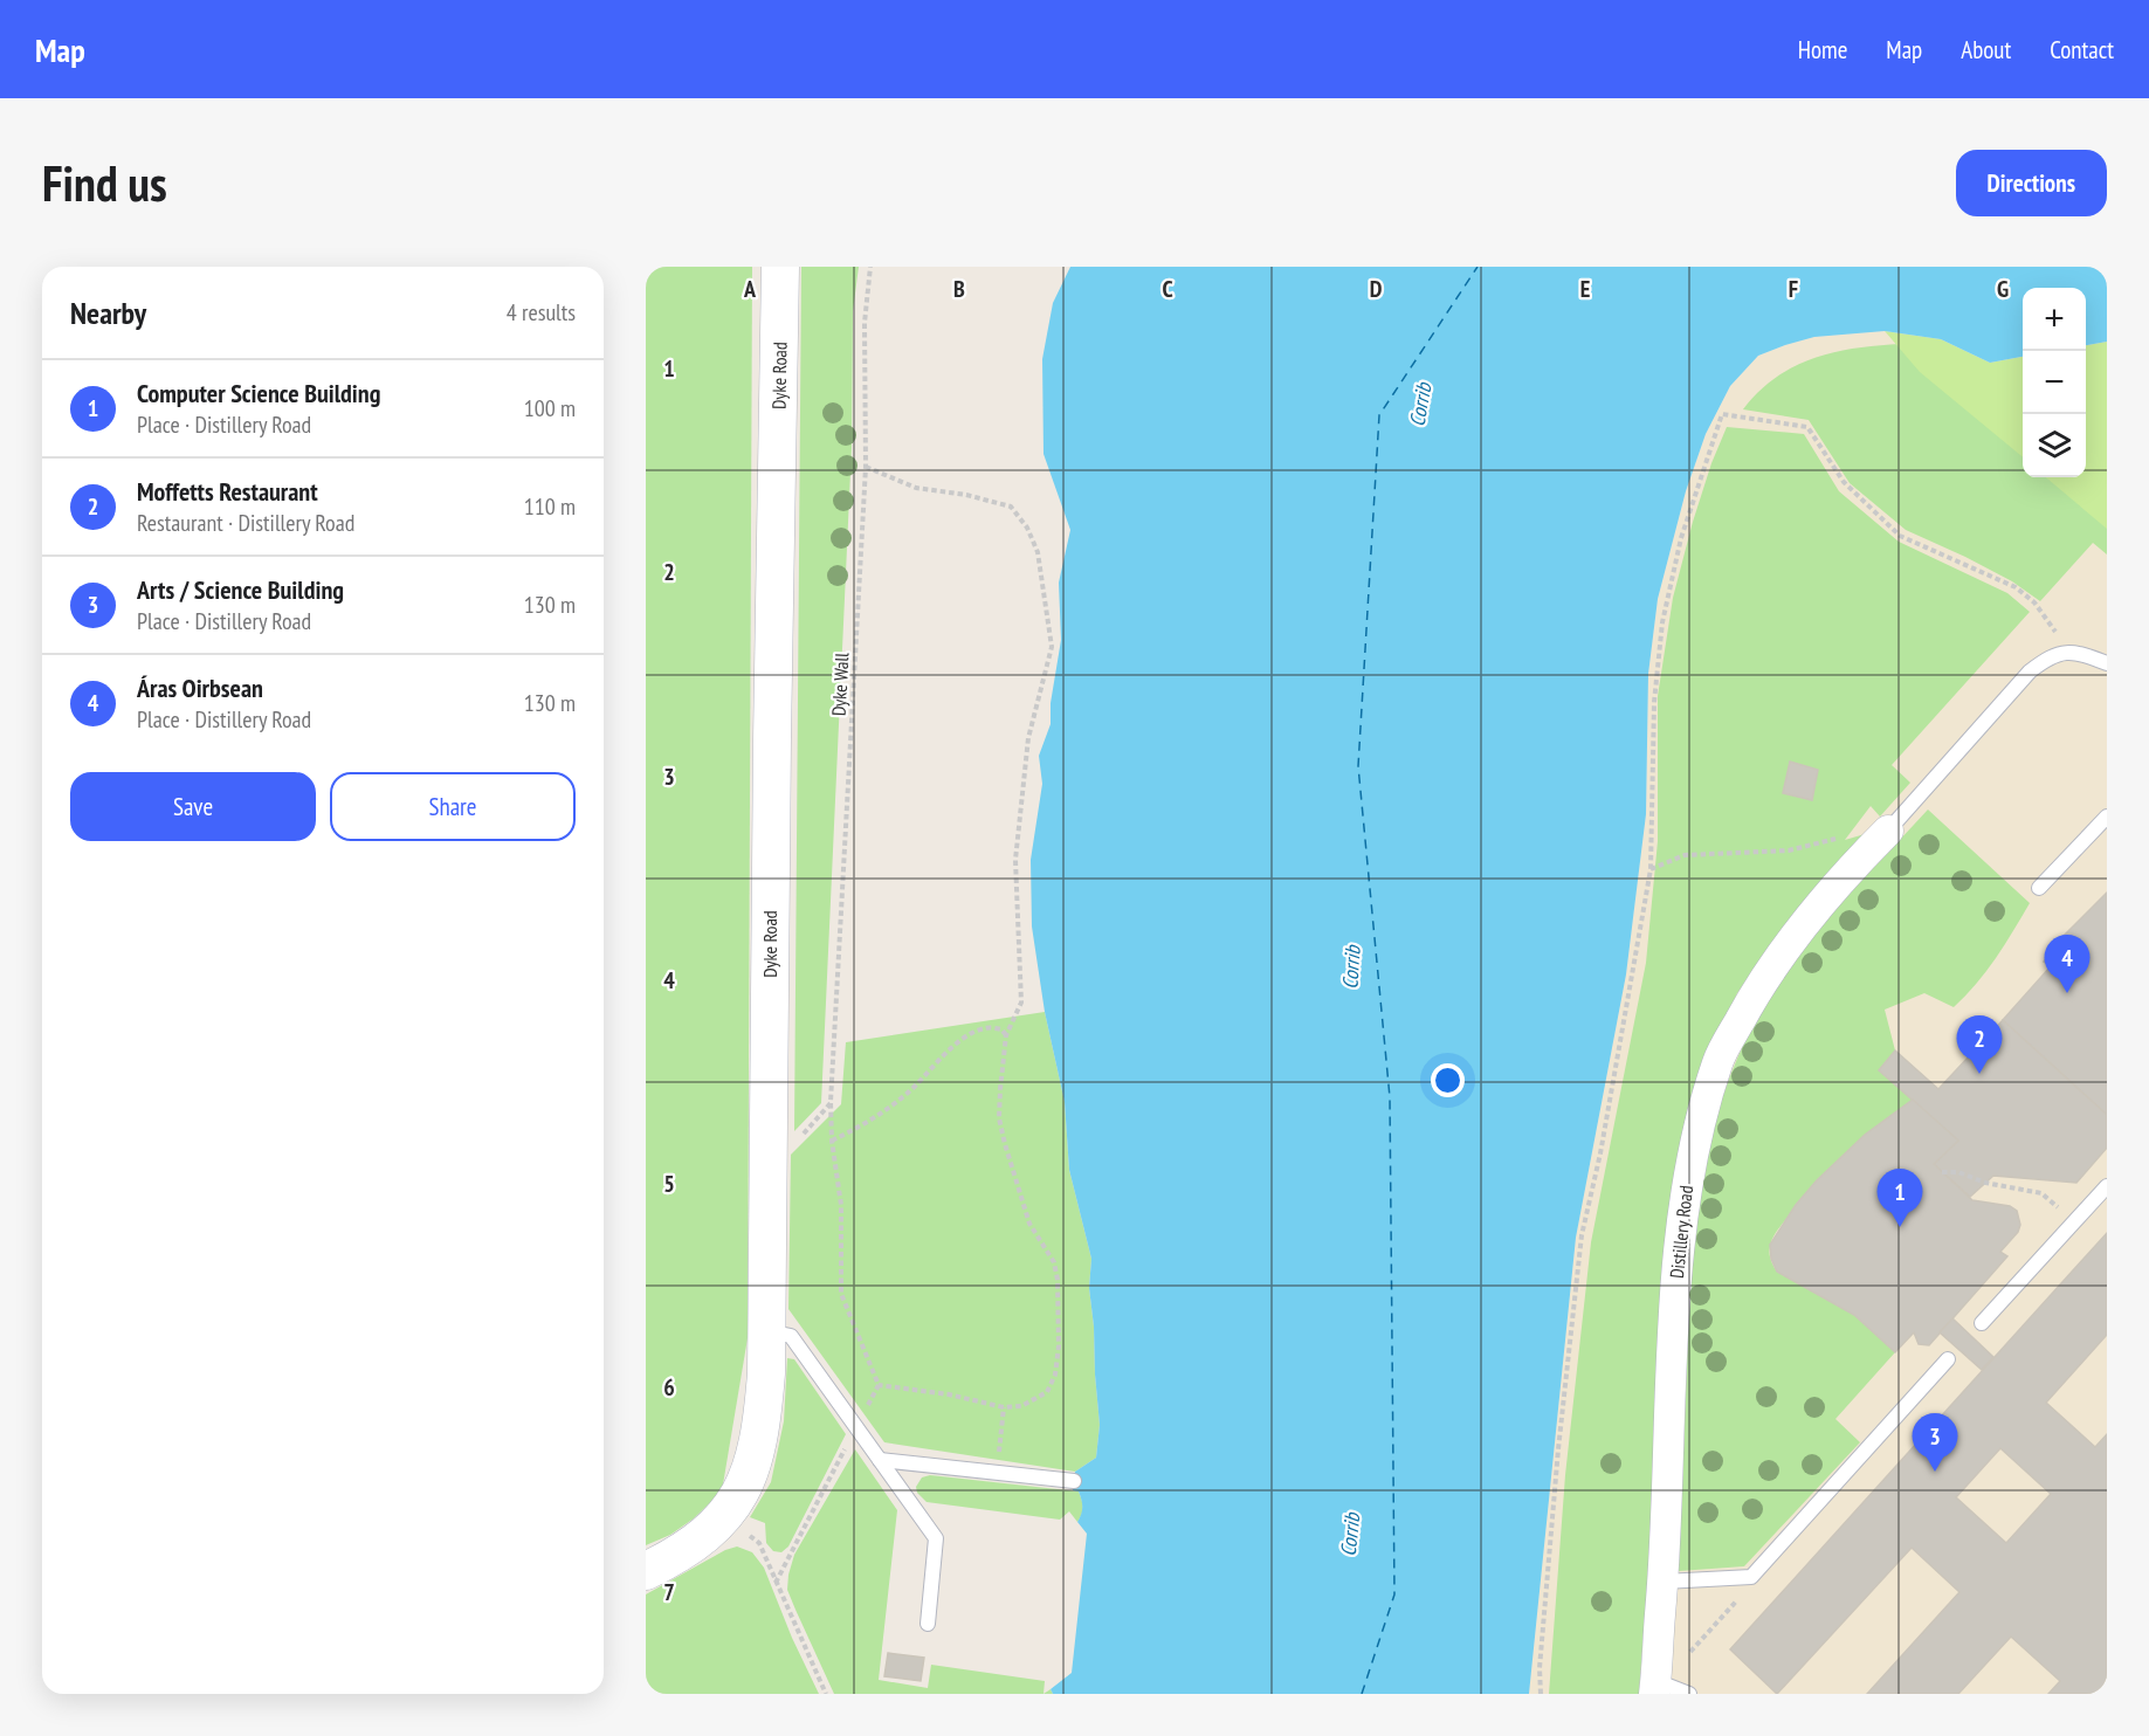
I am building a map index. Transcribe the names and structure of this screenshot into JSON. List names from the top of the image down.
{
  "streets": {
    "street": ["Dyke Road", "Distillery Road"],
    "path": ["Dyke Wall"]
  },
  "water": ["Corrib"],
  "page": {
    "header": "Map",
    "nav": [
      "Home",
      "Map",
      "About",
      "Contact"
    ],
    "buttons": [
      "Directions",
      ["Save", "Share"]
    ],
    "title": "Find us",
    "heading": ["Nearby", "4 results"],
    "map_buttons": ["+", "−"],
    "list": [
      {
        "mark": "1",
        "name": "Computer Science Building",
        "note": "Place · Distillery Road",
        "value": "100 m"
      },
      {
        "mark": "2",
        "name": "Moffetts Restaurant",
        "note": "Restaurant · Distillery Road",
        "value": "110 m"
      },
      {
        "mark": "3",
        "name": "Arts / Science Building",
        "note": "Place · Distillery Road",
        "value": "130 m"
      },
      {
        "mark": "4",
        "name": "Áras Oirbsean",
        "note": "Place · Distillery Road",
        "value": "130 m"
      }
    ],
    "pins": [
      "4",
      "2",
      "1",
      "3"
    ]
  },
  "grid": {
    "columns": [
      "A",
      "B",
      "C",
      "D",
      "E",
      "F",
      "G"
    ],
    "rows": [
      "1",
      "2",
      "3",
      "4",
      "5",
      "6",
      "7"
    ]
  }
}
